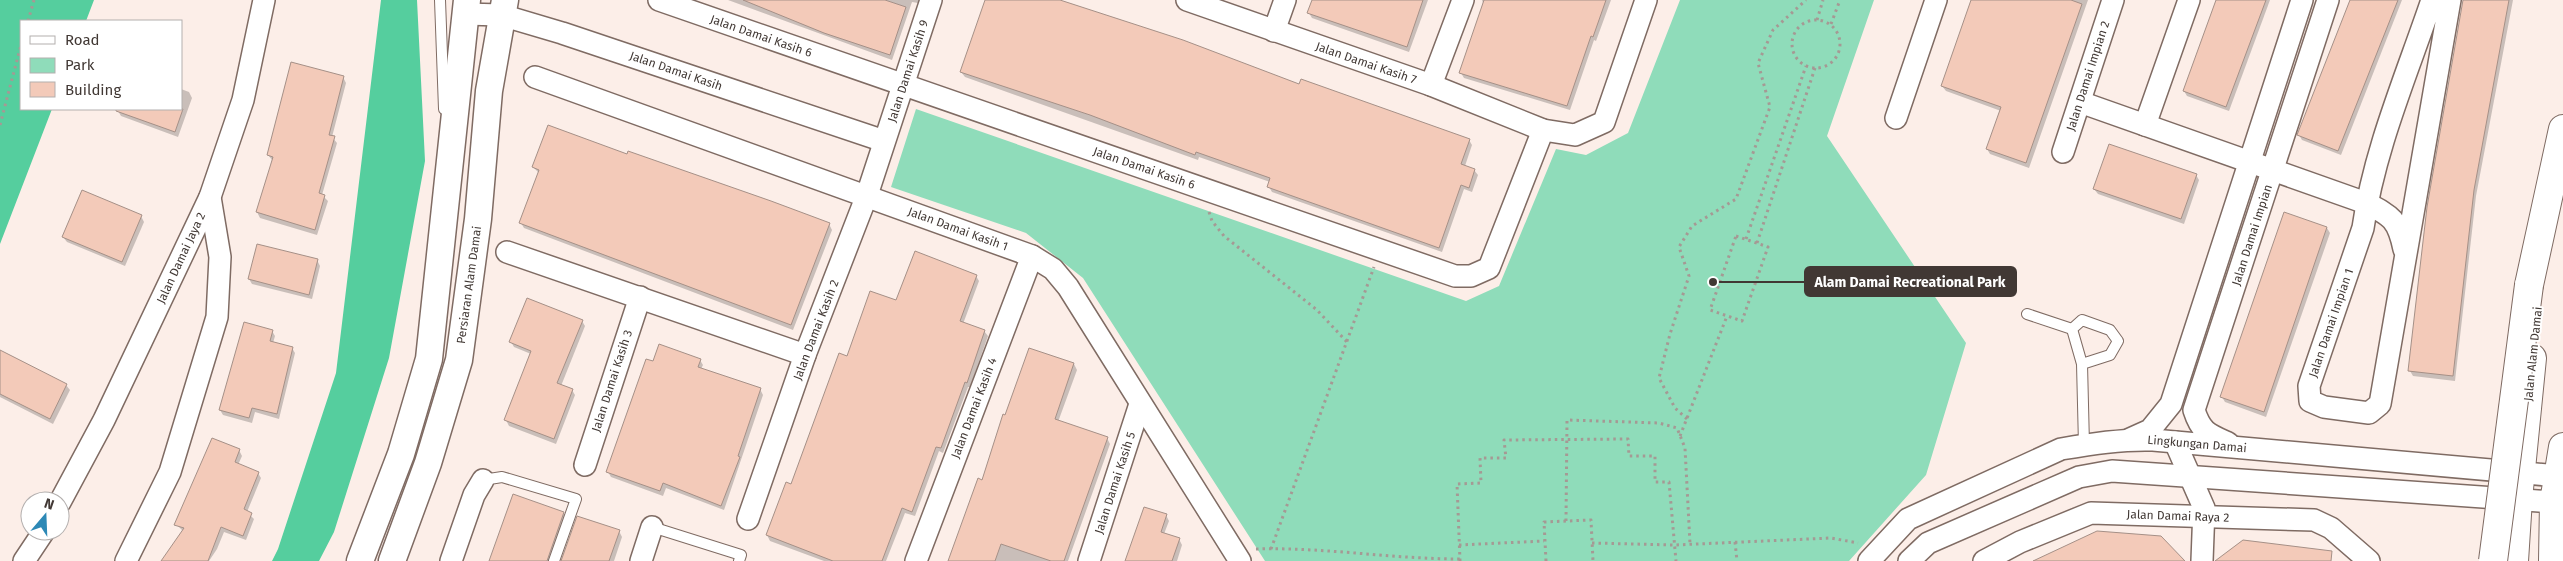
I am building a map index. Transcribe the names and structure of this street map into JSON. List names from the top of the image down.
{
  "streets": {
    "main road": ["Jalan Alam Damai"],
    "street": [
      "Jalan Damai Kasih 6",
      "Jalan Damai Kasih 7",
      "Jalan Damai Kasih",
      "Jalan Damai Kasih 9",
      "Jalan Damai Impian 2",
      "Jalan Damai Kasih 1",
      "Jalan Damai Impian",
      "Jalan Damai Jaya 2",
      "Persiaran Alam Damai",
      "Jalan Damai Impian 1",
      "Jalan Damai Kasih 2",
      "Jalan Damai Kasih 3",
      "Jalan Damai Kasih 4",
      "Lingkungan Damai",
      "Jalan Damai Kasih 5",
      "Jalan Damai Raya 2"
    ]
  },
  "crossings": [
    ["Jalan Damai Kasih 6", "Jalan Damai Kasih 7"],
    ["Jalan Damai Kasih 6", "Jalan Damai Kasih 9"],
    ["Jalan Damai Kasih", "Jalan Damai Kasih 9"],
    ["Jalan Damai Kasih", "Persiaran Alam Damai"],
    ["Jalan Damai Kasih", "Jalan Damai Kasih 2"],
    ["Jalan Damai Kasih 9", "Jalan Damai Kasih 2"],
    ["Jalan Damai Kasih 1", "Jalan Damai Kasih 2"],
    ["Jalan Damai Kasih 1", "Jalan Damai Kasih 4"],
    ["Jalan Damai Kasih 1", "Jalan Damai Kasih 5"],
    ["Jalan Damai Impian", "Lingkungan Damai"],
    ["Jalan Alam Damai", "Lingkungan Damai"]
  ],
  "places": ["Alam Damai Recreational Park"],
  "legend": ["Road", "Park", "Building"],
  "north": "top"
}
